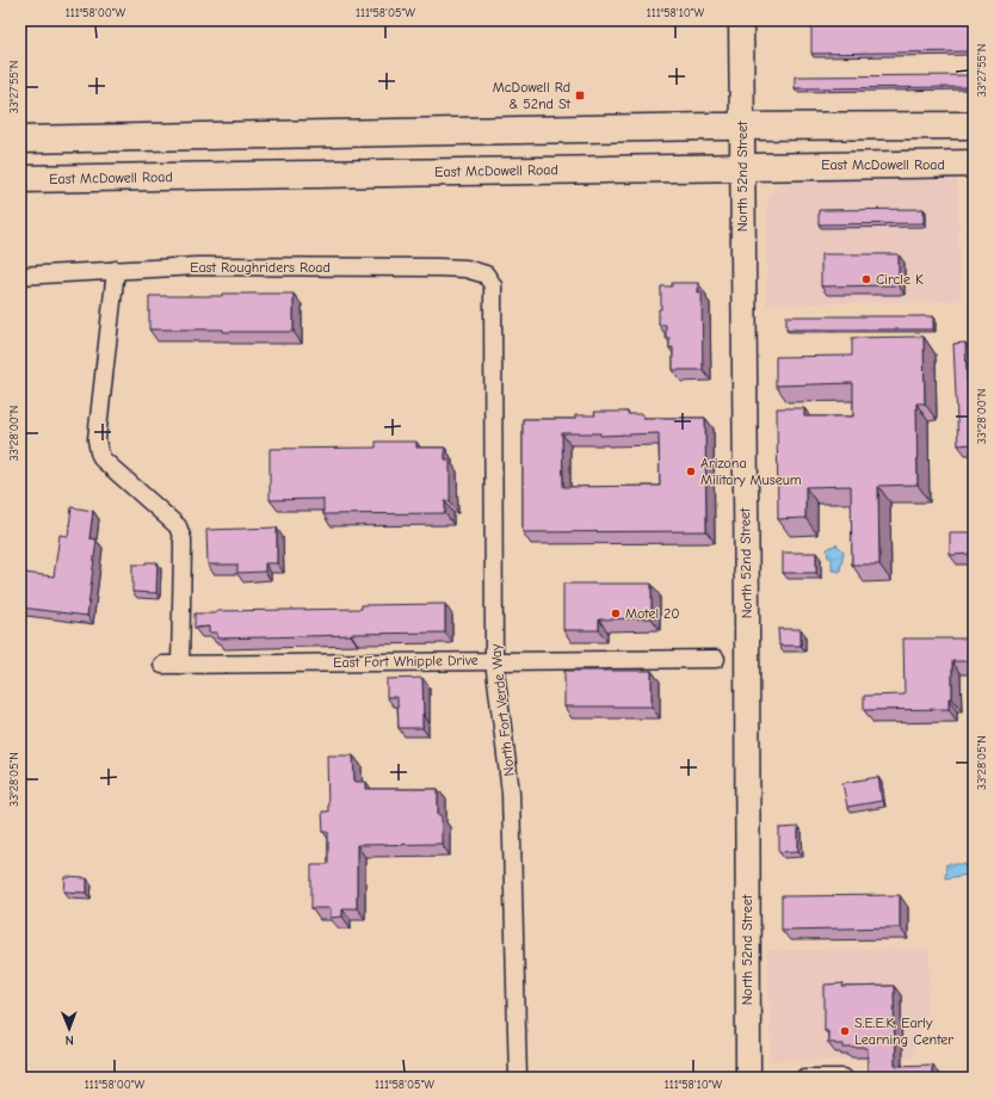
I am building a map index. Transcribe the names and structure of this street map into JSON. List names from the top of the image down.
{
  "streets": {
    "main road": ["East McDowell Road", "North 52nd Street"],
    "street": ["East Roughriders Road", "East Fort Whipple Drive", "North Fort Verde Way"]
  },
  "crossings": [
    ["East McDowell Road", "North 52nd Street"],
    ["East Roughriders Road", "North Fort Verde Way"],
    ["East Fort Whipple Drive", "North Fort Verde Way"]
  ],
  "places": {
    "transit": ["McDowell Rd & 52nd St"],
    "other": [
      "Circle K",
      "Arizona Military Museum",
      "Motel 20",
      "S.E.E.K. Early Learning Center"
    ]
  },
  "north": "bottom",
  "coordinates": [
    "111°58'00\"W",
    "111°58'05\"W",
    "111°58'10\"W",
    "33°27'55\"N",
    "33°28'00\"N",
    "33°28'05\"N"
  ]
}
